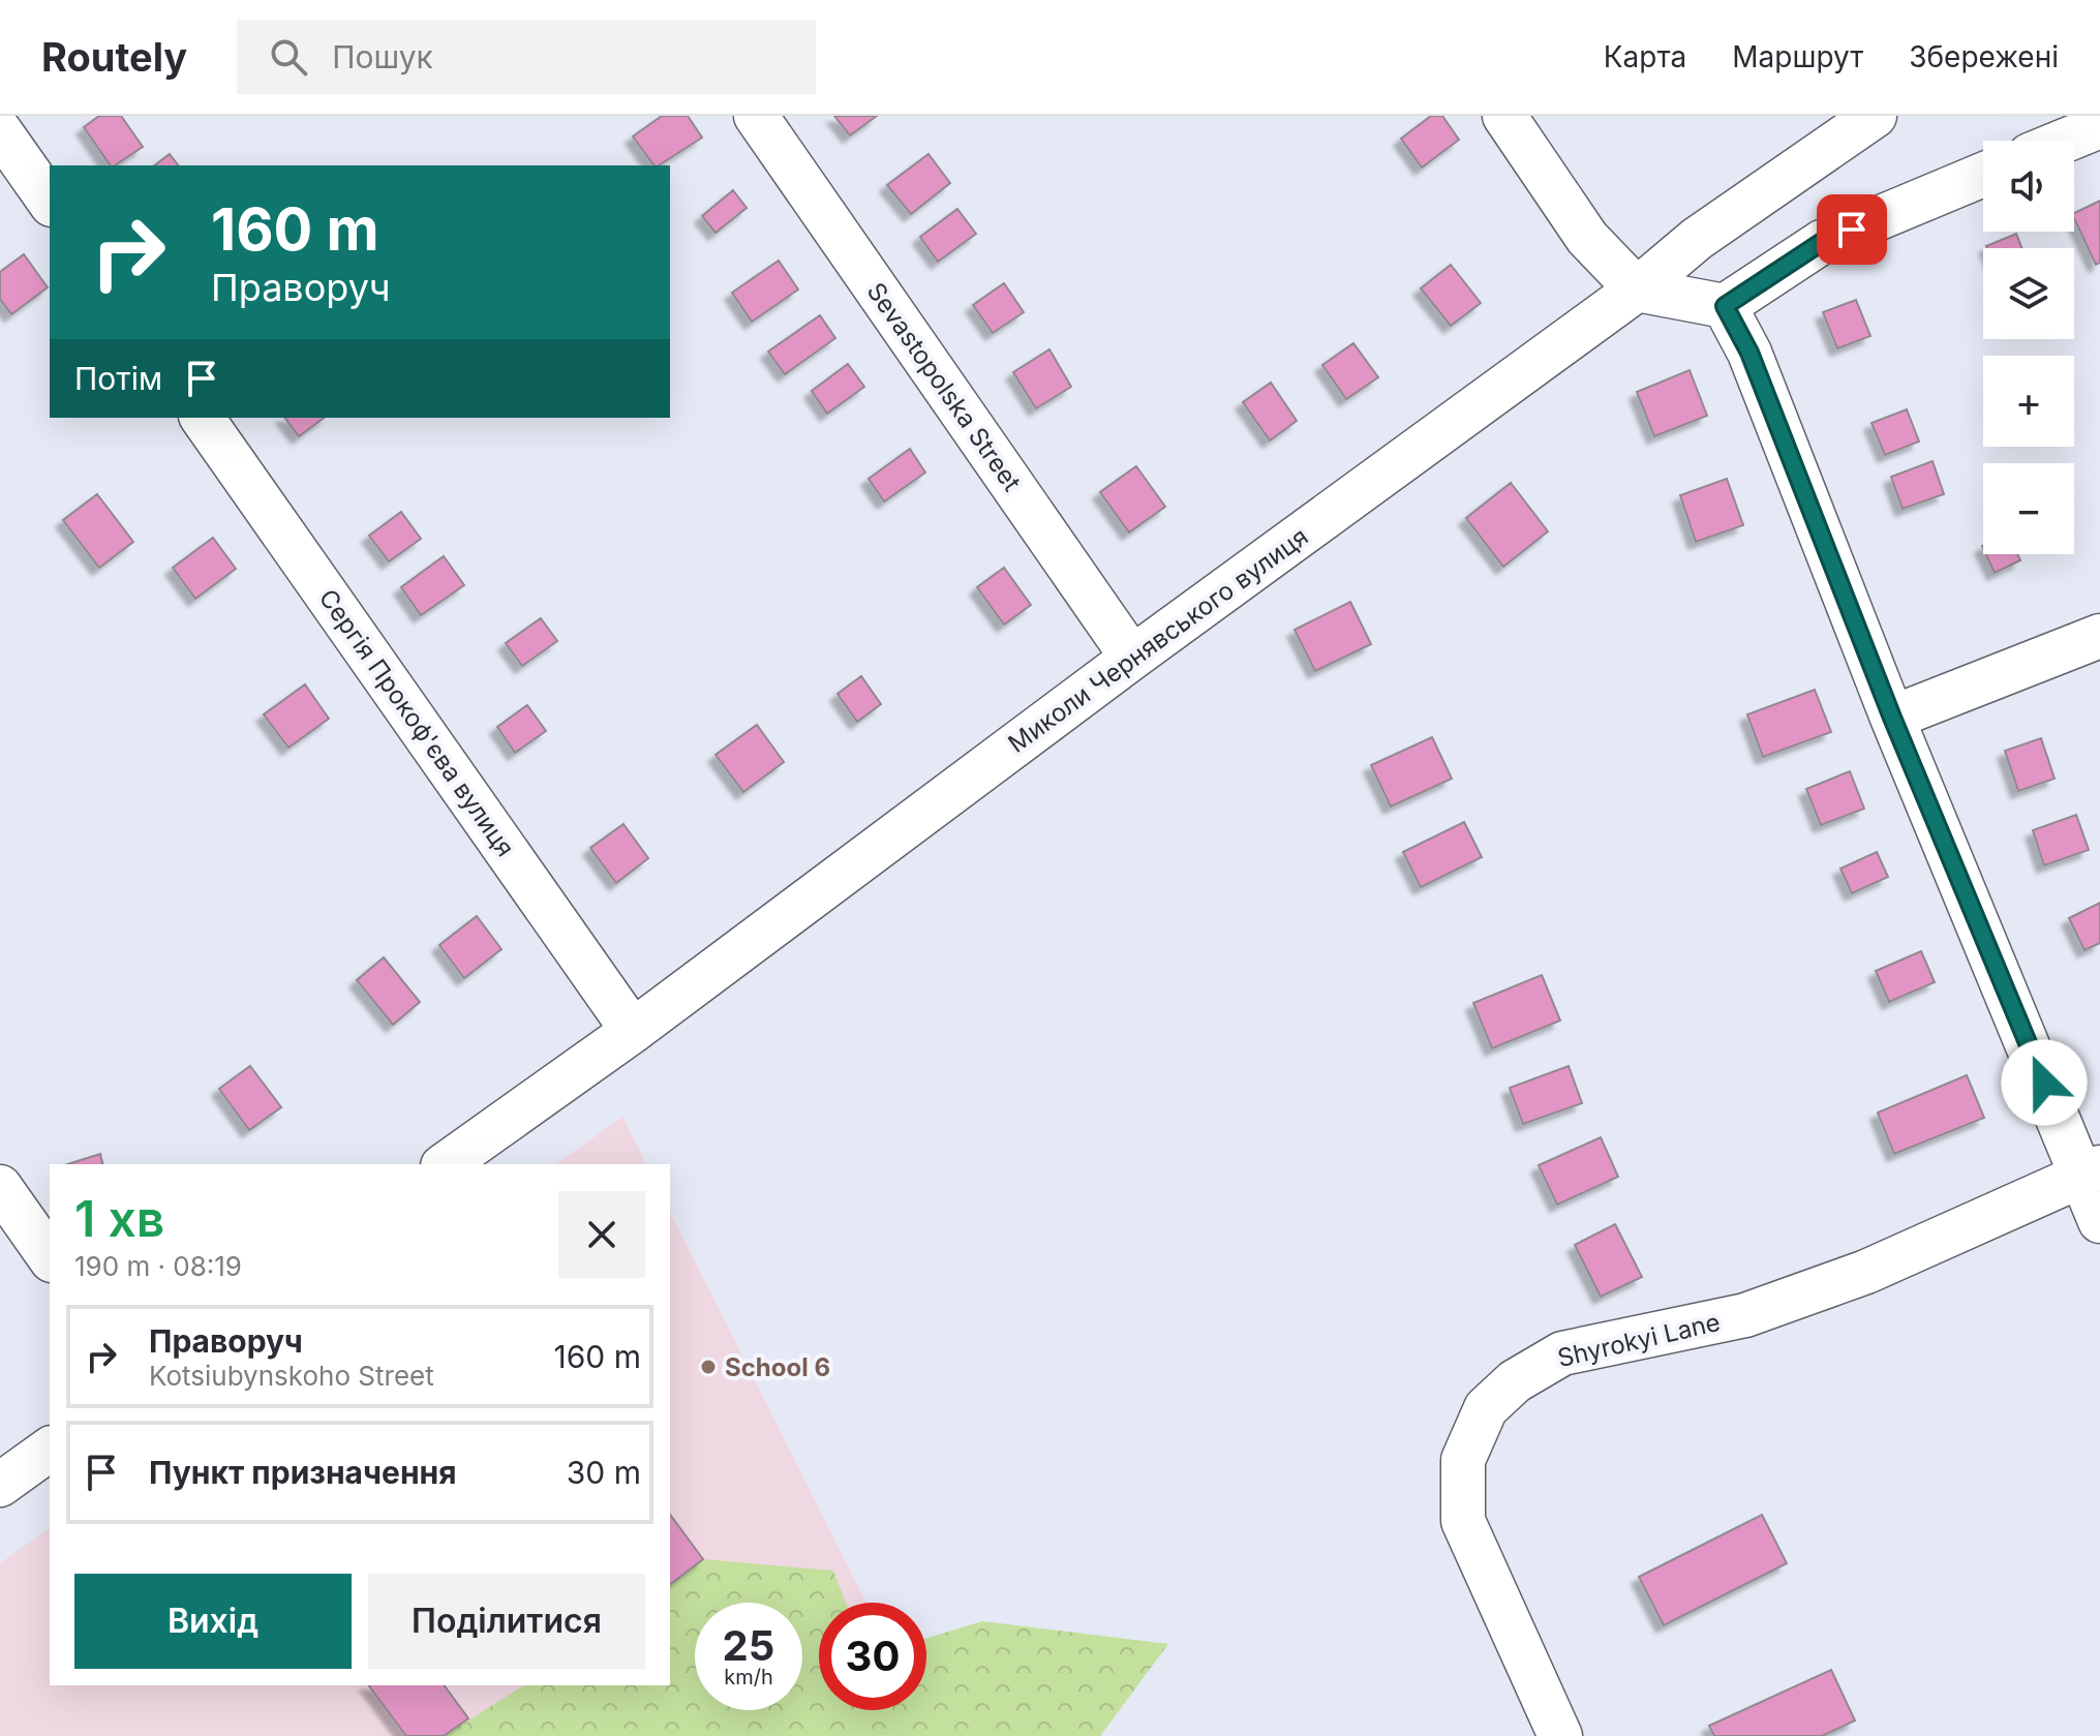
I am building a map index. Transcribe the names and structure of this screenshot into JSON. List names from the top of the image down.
{
  "streets": {
    "street": [
      "Sevastopolska Street",
      "Миколи Чернявського вулиця",
      "Сергія Прокоф'єва вулиця",
      "Shyrokyi Lane"
    ]
  },
  "crossings": [
    ["Sevastopolska Street", "Миколи Чернявського вулиця"],
    ["Миколи Чернявського вулиця", "Сергія Прокоф'єва вулиця"]
  ],
  "places": ["School 6"],
  "page": {
    "header": "Routely",
    "search": "Пошук",
    "nav": ["Карта", "Маршрут", "Збережені"],
    "map_buttons": ["+", "−"],
    "turn": ["160 m", "Праворуч"],
    "then": "Потім",
    "heading": ["1 хв", "190 m · 08:19"],
    "list": [
      {
        "name": "Праворуч",
        "note": "Kotsiubynskoho Street",
        "value": "160 m"
      },
      {
        "name": "Пункт призначення",
        "value": "30 m"
      }
    ],
    "buttons": ["Вихід", "Поділитися"],
    "speed": "25 km/h",
    "limit": "30"
  }
}
